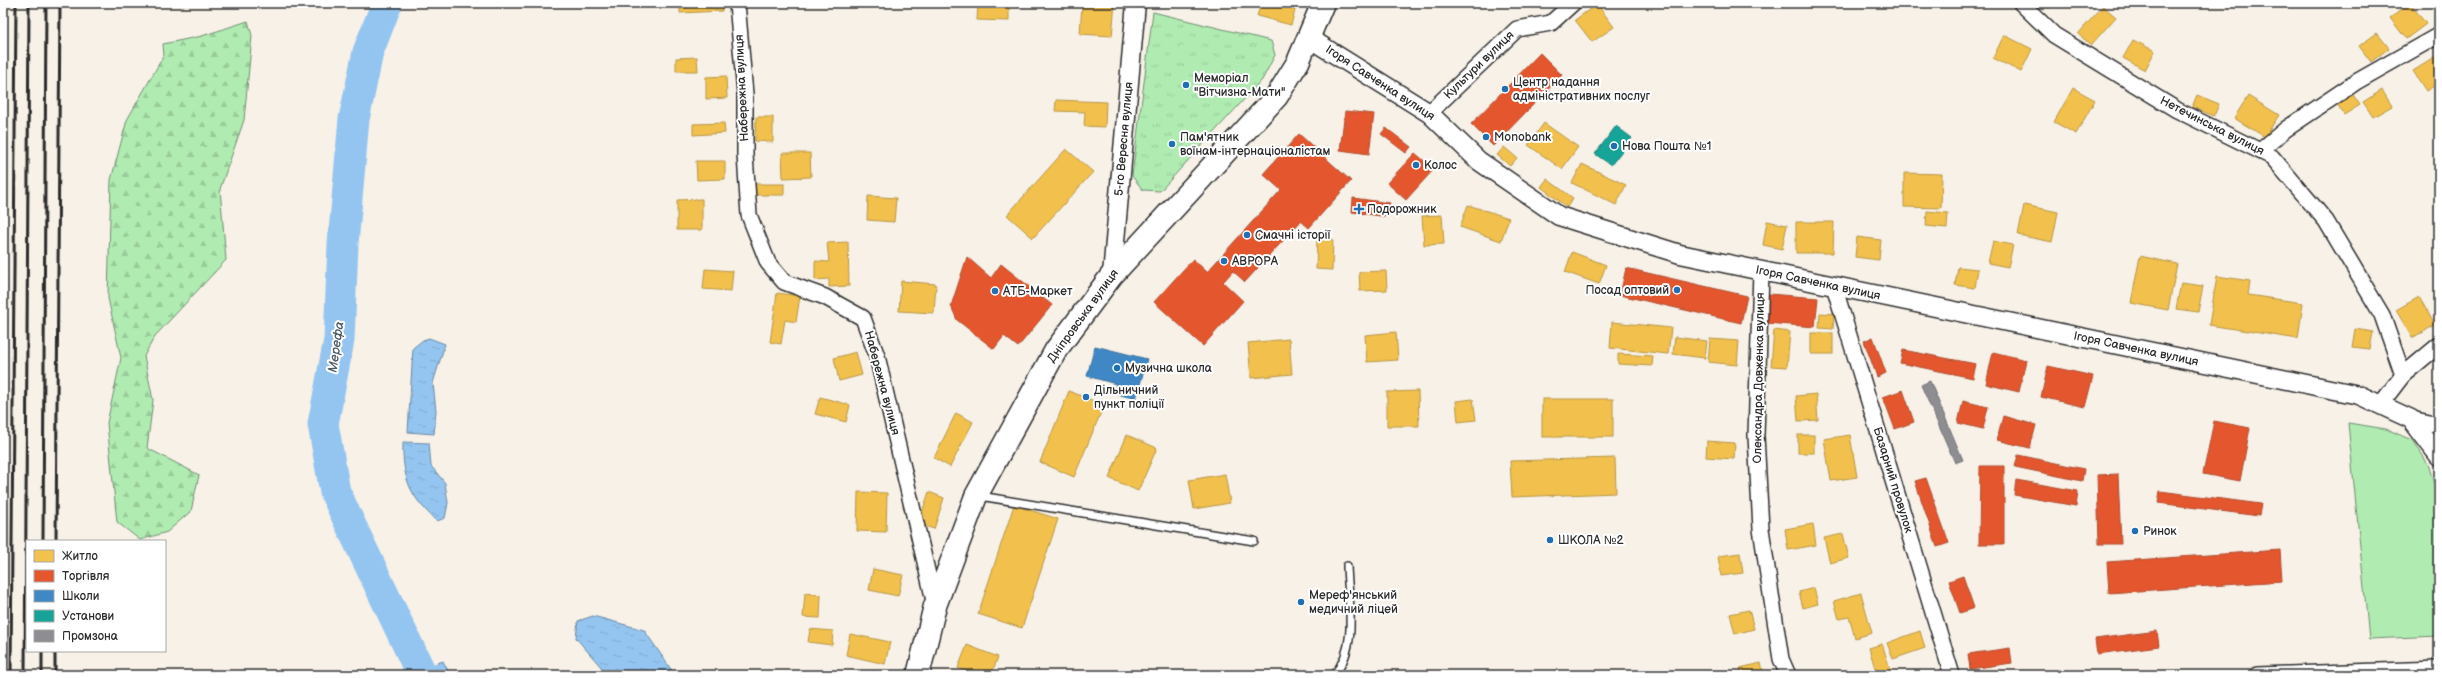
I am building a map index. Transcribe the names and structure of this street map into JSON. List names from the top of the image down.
{
  "streets": {
    "highway": ["Дніпровська вулиця"],
    "street": [
      "Культури вулиця",
      "Ігоря Савченка вулиця",
      "Набережна вулиця",
      "Нетечинська вулиця",
      "5-го Вересня вулиця",
      "Олександра Довженка вулиця",
      "Базарний провулок"
    ]
  },
  "crossings": [
    ["Культури вулиця", "Ігоря Савченка вулиця"],
    ["Ігоря Савченка вулиця", "Дніпровська вулиця"],
    ["Ігоря Савченка вулиця", "Олександра Довженка вулиця"],
    ["Ігоря Савченка вулиця", "Базарний провулок"],
    ["Набережна вулиця", "Дніпровська вулиця"],
    ["5-го Вересня вулиця", "Дніпровська вулиця"]
  ],
  "water": ["Мерефа"],
  "places": {
    "other": [
      "Меморіал \"Вітчизна-Мати\"",
      "Центр надання адміністративних послуг",
      "Monobank",
      "Пам'ятник воїнам-інтернаціоналістам",
      "Нова Пошта №1",
      "Колос",
      "Смачні історії",
      "АВРОРА",
      "Посад оптовий",
      "АТБ-Маркет",
      "Музична школа",
      "Дільничний пункт поліції",
      "Ринок",
      "ШКОЛА №2",
      "Мереф'янський медичний ліцей"
    ],
    "health": ["Подорожник"]
  },
  "legend": [
    "Житло",
    "Торгівля",
    "Школи",
    "Установи",
    "Промзона"
  ]
}
